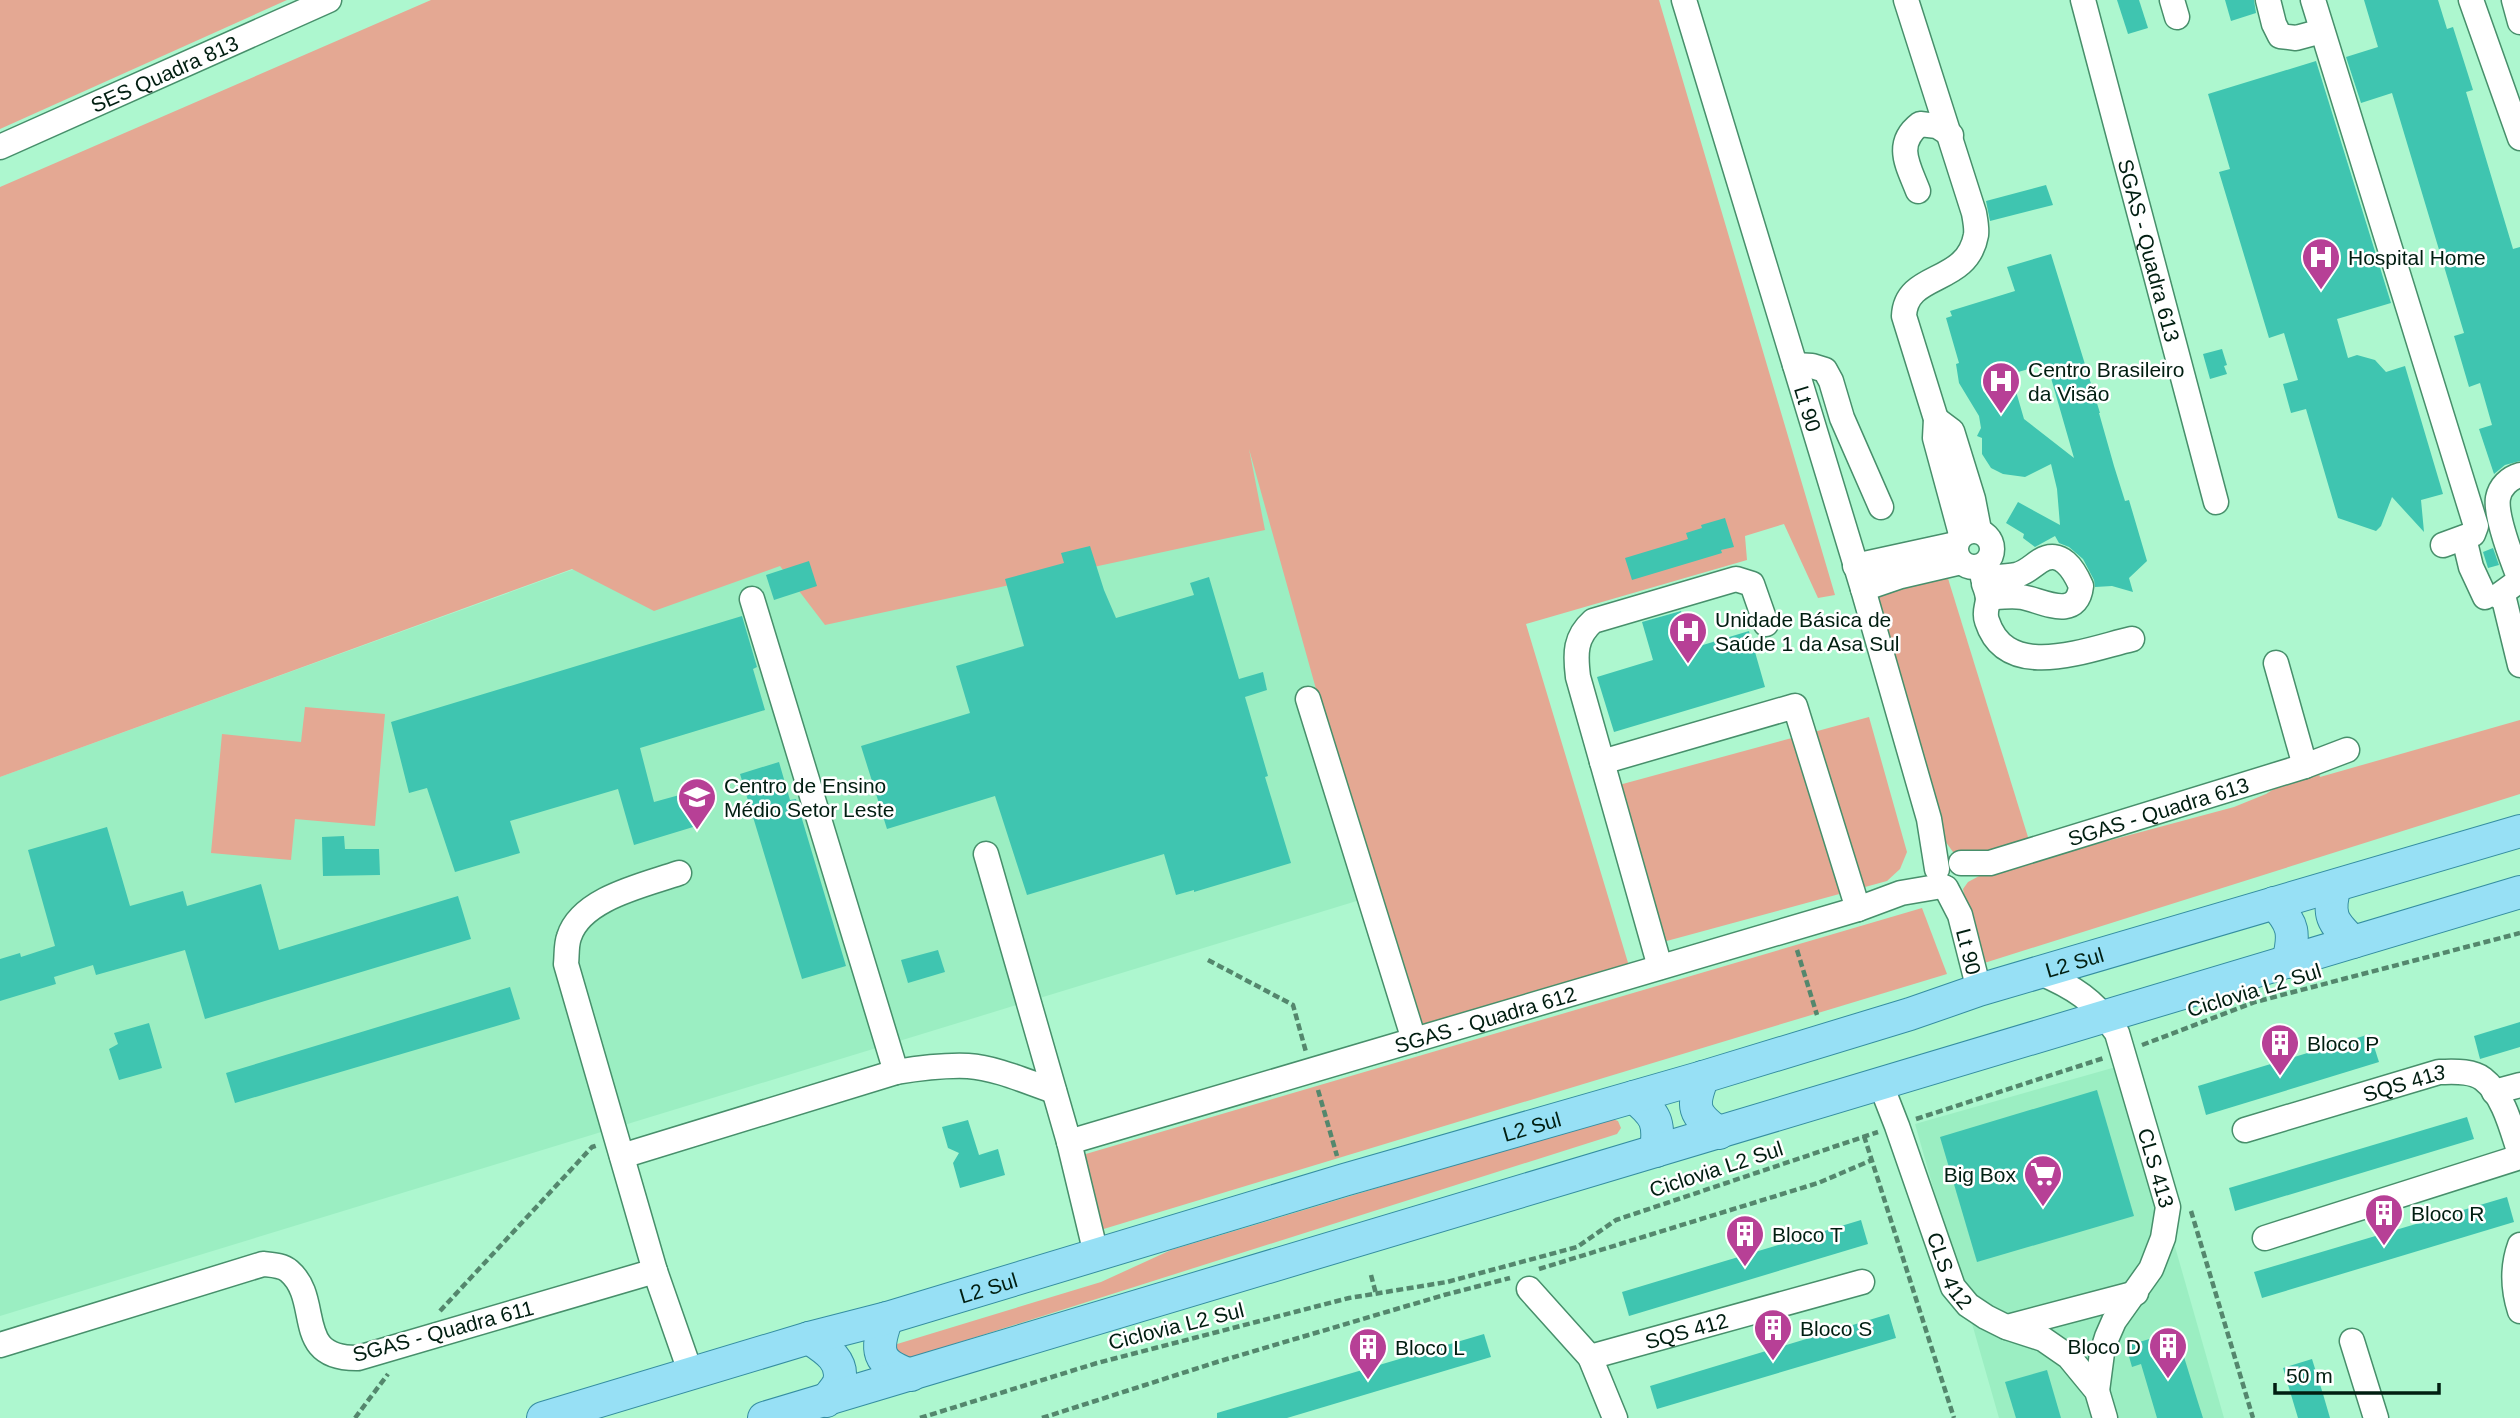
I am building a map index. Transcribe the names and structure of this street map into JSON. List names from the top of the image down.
{
  "streets": {
    "main road": ["L2 Sul"],
    "street": [
      "SES Quadra 813",
      "SGAS - Quadra 613",
      "Lt 90",
      "SGAS - Quadra 612",
      "SQS 413",
      "CLS 413",
      "CLS 412",
      "SGAS - Quadra 611",
      "SQS 412"
    ],
    "path": ["Ciclovia L2 Sul"]
  },
  "crossings": [
    ["SGAS - Quadra 613", "Lt 90"],
    ["SGAS - Quadra 613", "SGAS - Quadra 612"],
    ["Lt 90", "L2 Sul"],
    ["Lt 90", "SGAS - Quadra 612"],
    ["L2 Sul", "CLS 413"],
    ["Ciclovia L2 Sul", "CLS 413"],
    ["Ciclovia L2 Sul", "CLS 412"],
    ["CLS 413", "CLS 412"]
  ],
  "places": {
    "hospital": ["Hospital Home", "Centro Brasileiro da Visão", "Unidade Básica de Saúde 1 da Asa Sul"],
    "school or university": ["Centro de Ensino Médio Setor Leste"],
    "building": [
      "Bloco P",
      "Bloco R",
      "Bloco T",
      "Bloco S",
      "Bloco D",
      "Bloco L"
    ],
    "supermarket": ["Big Box"]
  },
  "scale_bar": "50 m"
}
